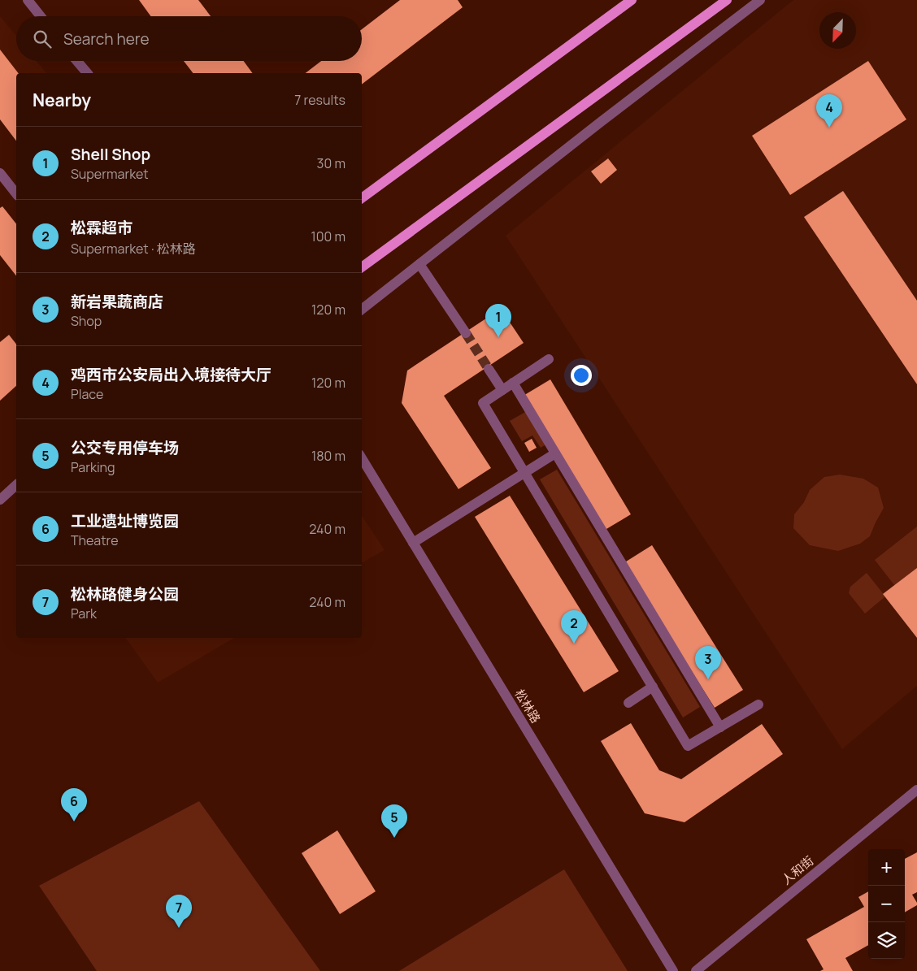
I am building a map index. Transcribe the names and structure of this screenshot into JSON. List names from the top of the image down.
{
  "streets": {
    "street": ["松林路", "人和街"]
  },
  "north": "bottom left",
  "page": {
    "search": "Search here",
    "heading": ["Nearby", "7 results"],
    "pins": [
      "4",
      "1",
      "2",
      "3",
      "6",
      "5",
      "7"
    ],
    "list": [
      {
        "mark": "1",
        "name": "Shell Shop",
        "note": "Supermarket",
        "value": "30 m"
      },
      {
        "mark": "2",
        "name": "松霖超市",
        "note": "Supermarket · 松林路",
        "value": "100 m"
      },
      {
        "mark": "3",
        "name": "新岩果蔬商店",
        "note": "Shop",
        "value": "120 m"
      },
      {
        "mark": "4",
        "name": "鸡西市公安局出入境接待大厅",
        "note": "Place",
        "value": "120 m"
      },
      {
        "mark": "5",
        "name": "公交专用停车场",
        "note": "Parking",
        "value": "180 m"
      },
      {
        "mark": "6",
        "name": "工业遗址博览园",
        "note": "Theatre",
        "value": "240 m"
      },
      {
        "mark": "7",
        "name": "松林路健身公园",
        "note": "Park",
        "value": "240 m"
      }
    ],
    "map_buttons": ["+", "−"]
  }
}
